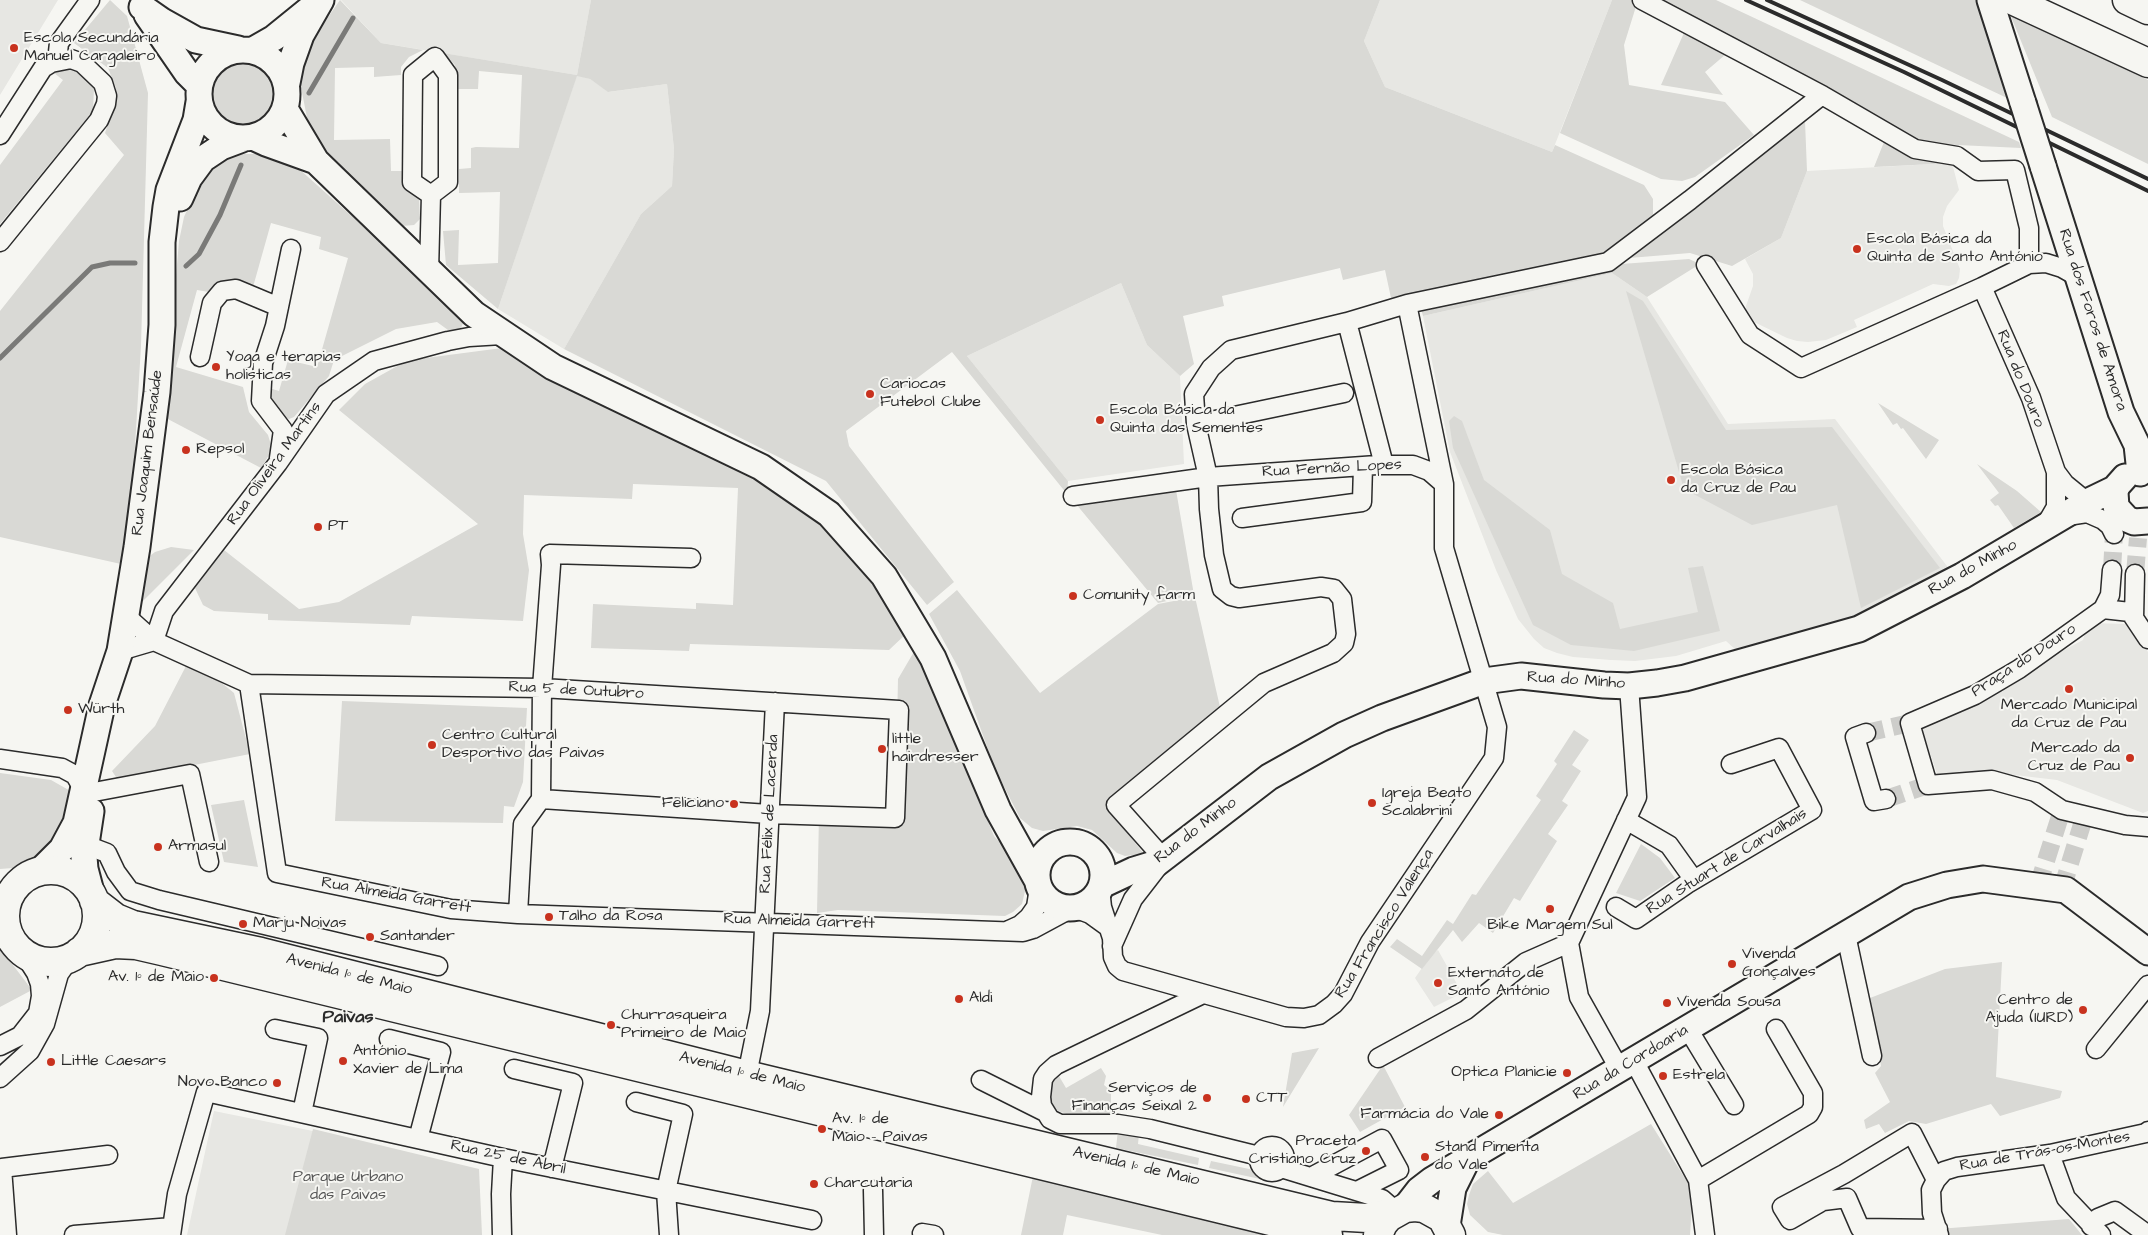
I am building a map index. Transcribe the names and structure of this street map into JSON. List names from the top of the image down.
{
  "streets": {
    "main road": ["Avenida 1º de Maio"],
    "street": [
      "Rua dos Foros de Amora",
      "Rua do Douro",
      "Rua Joaquim Bensaúde",
      "Rua Oliveira Martins",
      "Rua Fernão Lopes",
      "Rua do Minho",
      "Praça do Douro",
      "Rua 5 de Outubro",
      "Rua Félix de Lacerda",
      "Rua Stuart de Carvalhais",
      "Rua Almeida Garrett",
      "Rua Francisco Valença",
      "Rua da Cordoaria",
      "Rua de Trás-os-Montes",
      "Rua 25 de Abril"
    ]
  },
  "crossings": [
    ["Rua dos Foros de Amora", "Rua do Minho"],
    ["Rua Oliveira Martins", "Rua 5 de Outubro"],
    ["Rua do Minho", "Rua Almeida Garrett"],
    ["Rua do Minho", "Rua Francisco Valença"],
    ["Rua 5 de Outubro", "Rua Félix de Lacerda"],
    ["Rua 5 de Outubro", "Rua Almeida Garrett"],
    ["Rua Félix de Lacerda", "Rua Almeida Garrett"],
    ["Rua Félix de Lacerda", "Avenida 1º de Maio"],
    ["Avenida 1º de Maio", "Rua da Cordoaria"]
  ],
  "districts": ["Paivas"],
  "parks": ["Parque Urbano das Paivas"],
  "places": [
    "Escola Secundária Manuel Cargaleiro",
    "Escola Básica da Quinta de Santo António",
    "Yoga e terapias holisticas",
    "Cariocas Futebol Clube",
    "Escola Básica da Quinta das Sementes",
    "Repsol",
    "Escola Básica da Cruz de Pau",
    "PT",
    "Comunity farm",
    "Mercado Municipal da Cruz de Pau",
    "Würth",
    "Centro Cultural Desportivo das Paivas",
    "little hairdresser",
    "Mercado da Cruz de Pau",
    "Igreja Beato Scalabrini",
    "Feliciano",
    "Armasul",
    "Bike Margem Sul",
    "Talho da Rosa",
    "Marju Noivas",
    "Santander",
    "Vivenda Gonçalves",
    "Av. 1º de Maio",
    "Externato de Santo António",
    "Aldi",
    "Vivenda Sousa",
    "Centro de Ajuda (IURD)",
    "Churrasqueira Primeiro de Maio",
    "António Xavier de Lima",
    "Little Caesars",
    "Optica Planicie",
    "Estrela",
    "Novo Banco",
    "Serviços de Finanças Seixal 2",
    "CTT",
    "Farmácia do Vale",
    "Av. 1º de Maio - Paivas",
    "Praceta Cristiano Cruz",
    "Stand Pimenta do Vale",
    "Charcutaria"
  ]
}
